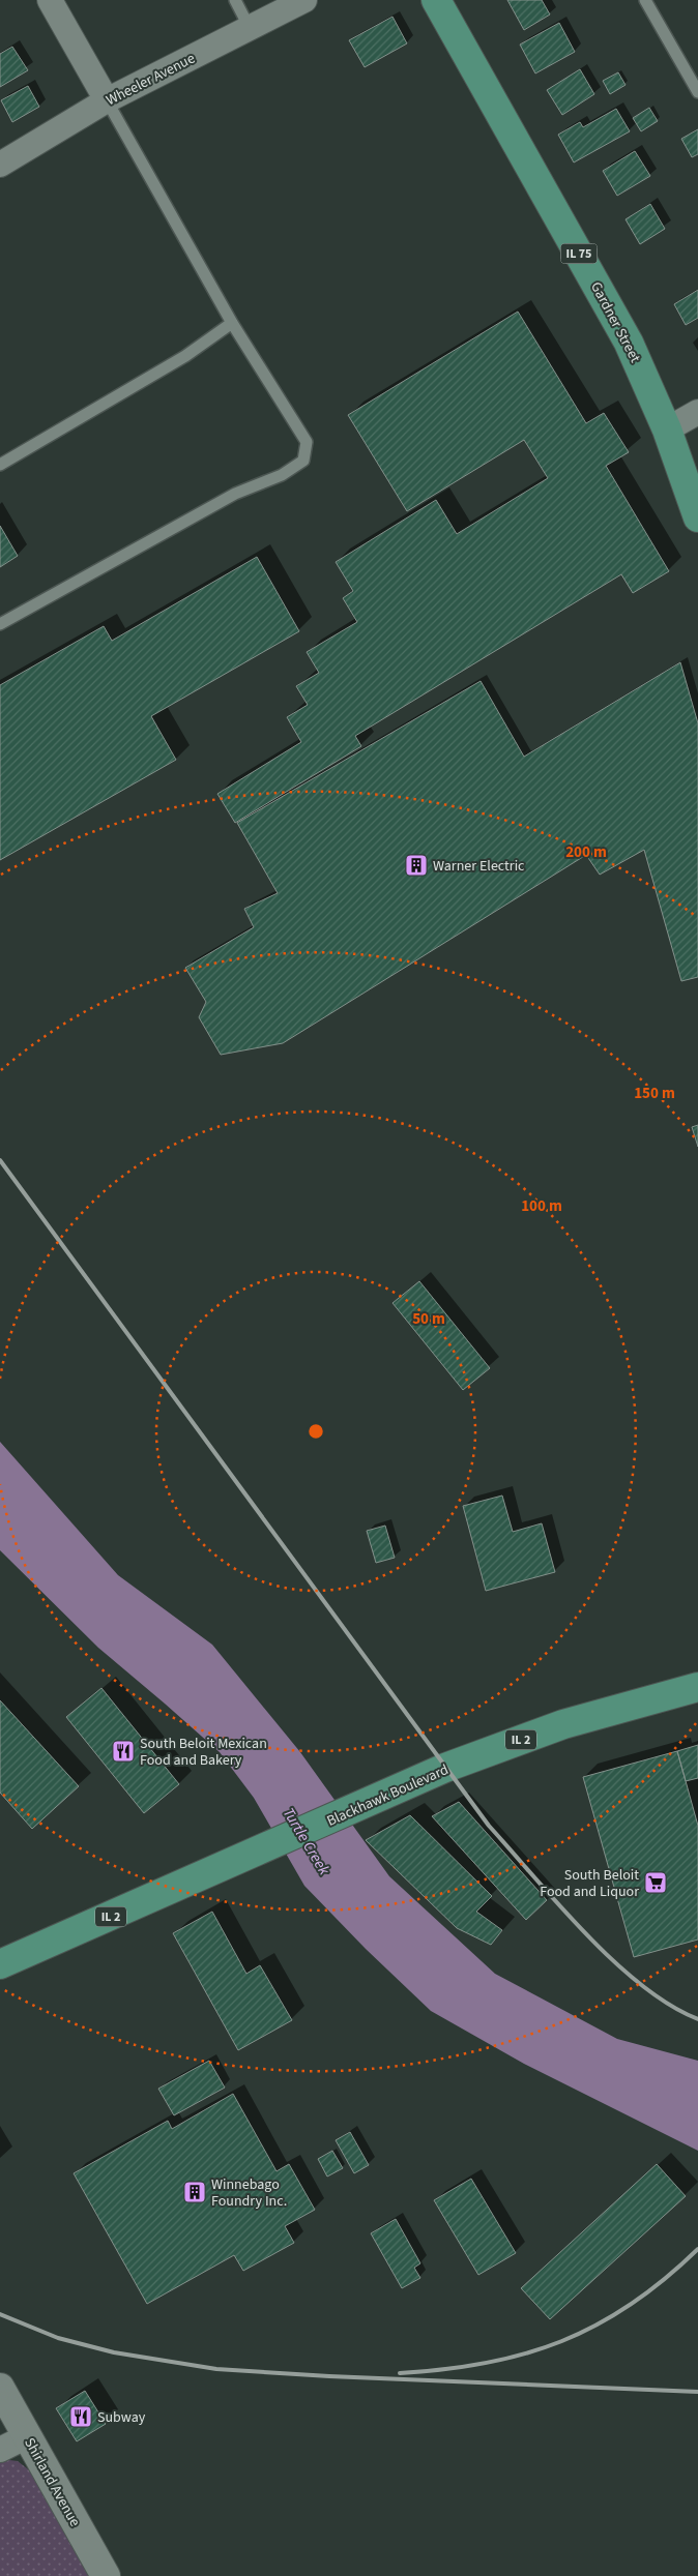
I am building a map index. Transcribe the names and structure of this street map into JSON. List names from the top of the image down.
{
  "streets": {
    "main road": [
      "IL 75",
      "Gardner Street",
      "IL 2",
      "Blackhawk Boulevard"
    ],
    "street": ["Wheeler Avenue", "Shirland Avenue"]
  },
  "water": ["Turtle Creek"],
  "places": {
    "building": ["Warner Electric", "Winnebago Foundry Inc."],
    "restaurant": ["South Beloit Mexican Food and Bakery", "Subway"],
    "supermarket": ["South Beloit Food and Liquor"]
  },
  "rings": [
    "200 m",
    "150 m",
    "100 m",
    "50 m"
  ]
}
